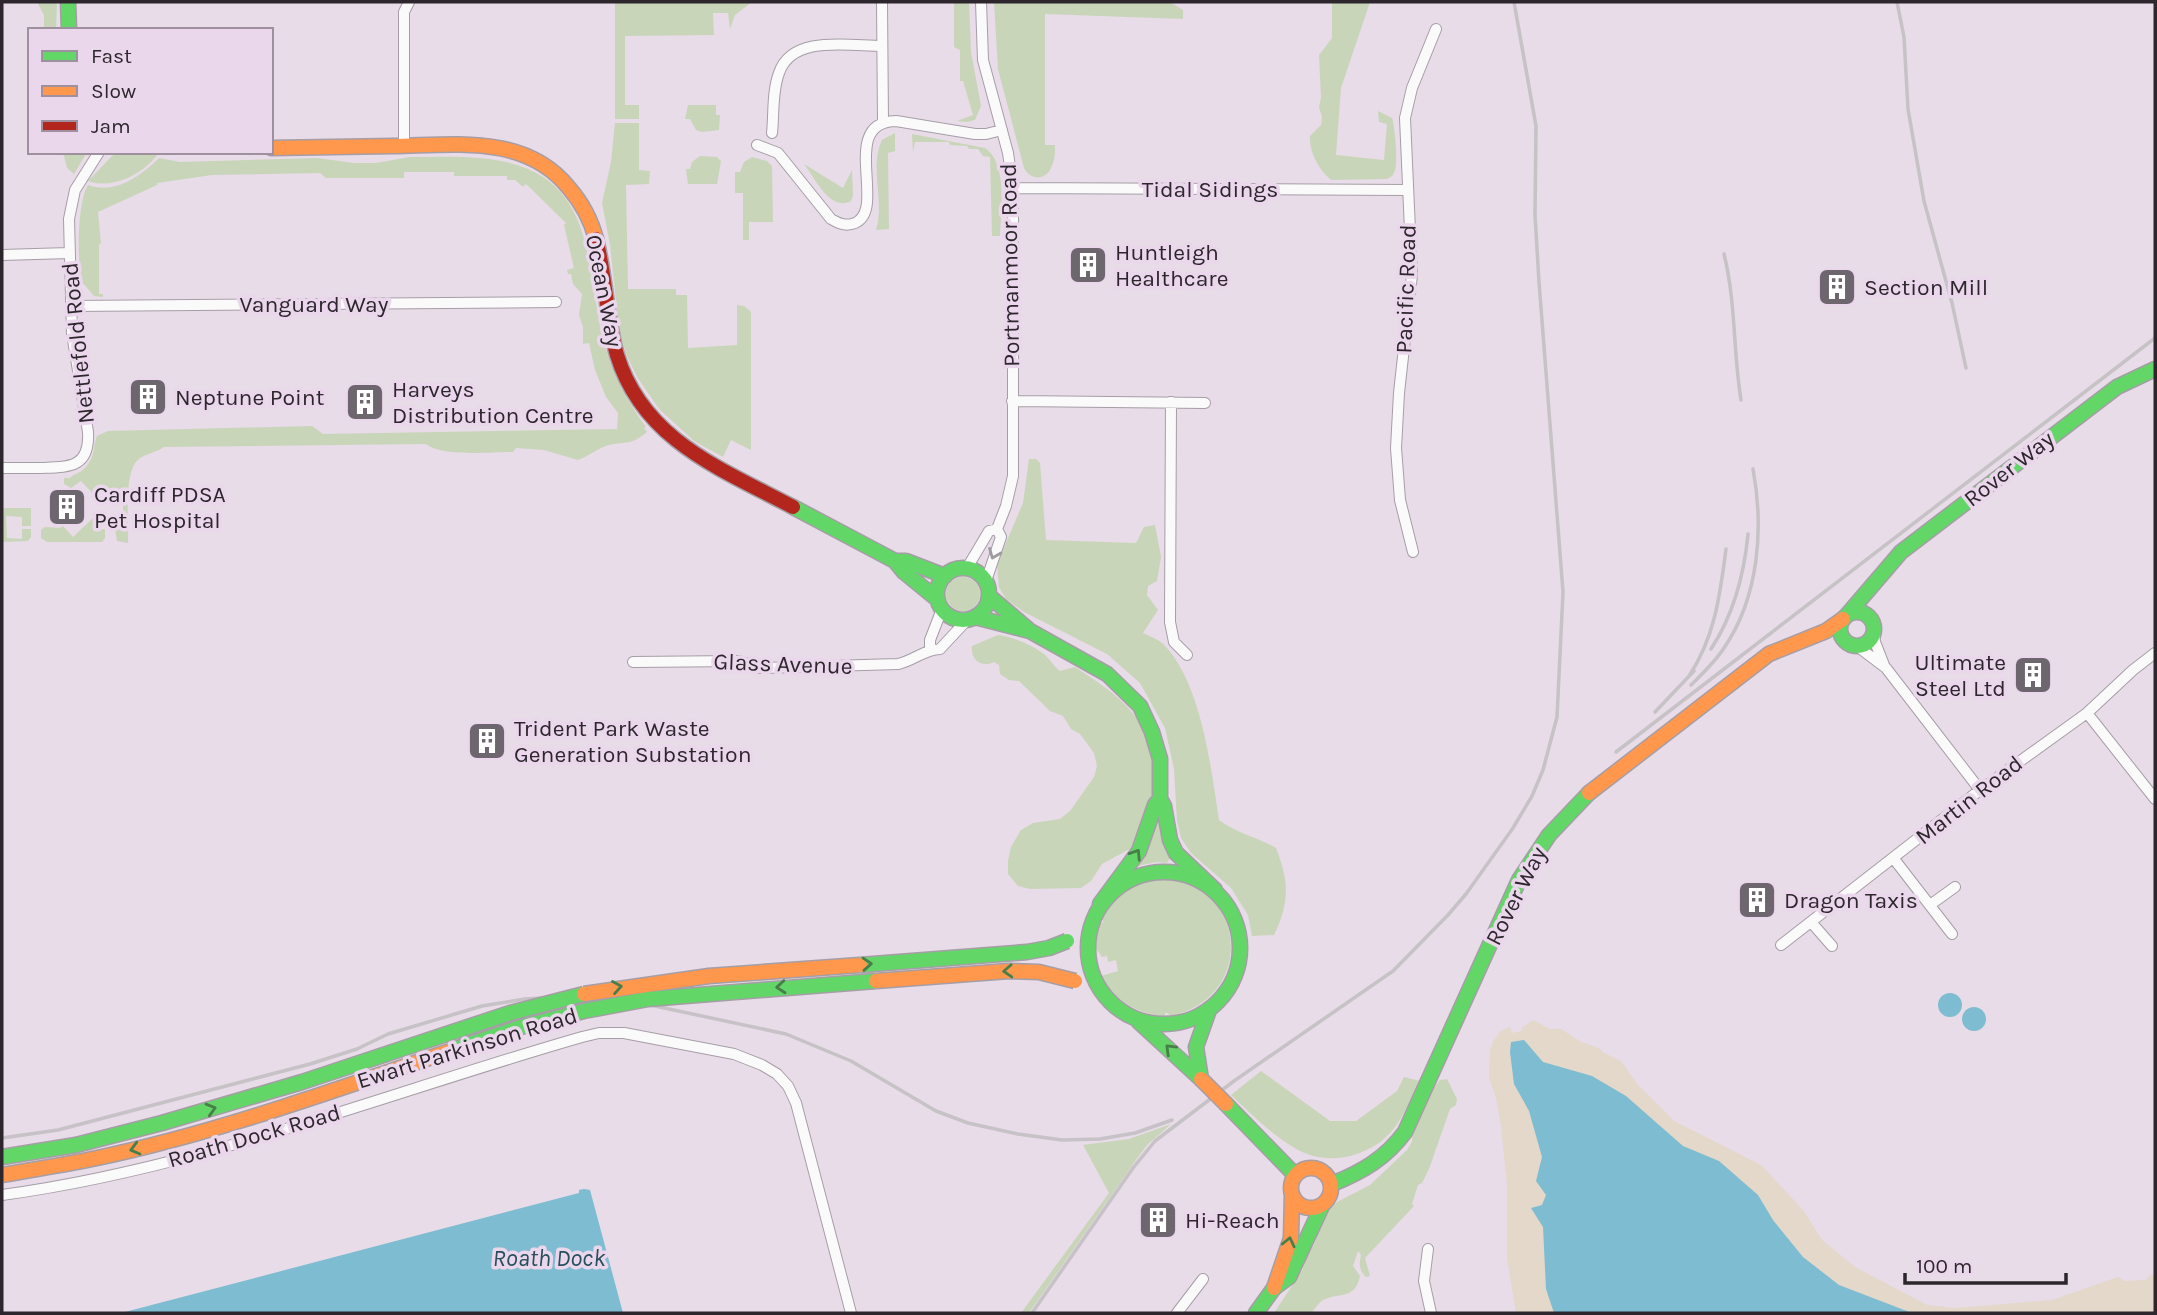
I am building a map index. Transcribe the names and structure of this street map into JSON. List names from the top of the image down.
{
  "streets": {
    "street": [
      "Tidal Sidings",
      "Portmanmoor Road",
      "Pacific Road",
      "Ocean Way",
      "Vanguard Way",
      "Nettlefold Road",
      "Rover Way",
      "Glass Avenue",
      "Martin Road",
      "Ewart Parkinson Road",
      "Roath Dock Road"
    ]
  },
  "crossings": [
    ["Tidal Sidings", "Portmanmoor Road"],
    ["Tidal Sidings", "Pacific Road"],
    ["Portmanmoor Road", "Ocean Way"],
    ["Portmanmoor Road", "Glass Avenue"],
    ["Ocean Way", "Glass Avenue"],
    ["Vanguard Way", "Nettlefold Road"]
  ],
  "water": ["Roath Dock"],
  "places": {
    "building": [
      "Huntleigh Healthcare",
      "Section Mill",
      "Neptune Point",
      "Harveys Distribution Centre",
      "Cardiff PDSA Pet Hospital",
      "Ultimate Steel Ltd",
      "Trident Park Waste Generation Substation",
      "Dragon Taxis",
      "Hi-Reach"
    ]
  },
  "legend": ["Fast", "Slow", "Jam"],
  "scale_bar": "100 m"
}
